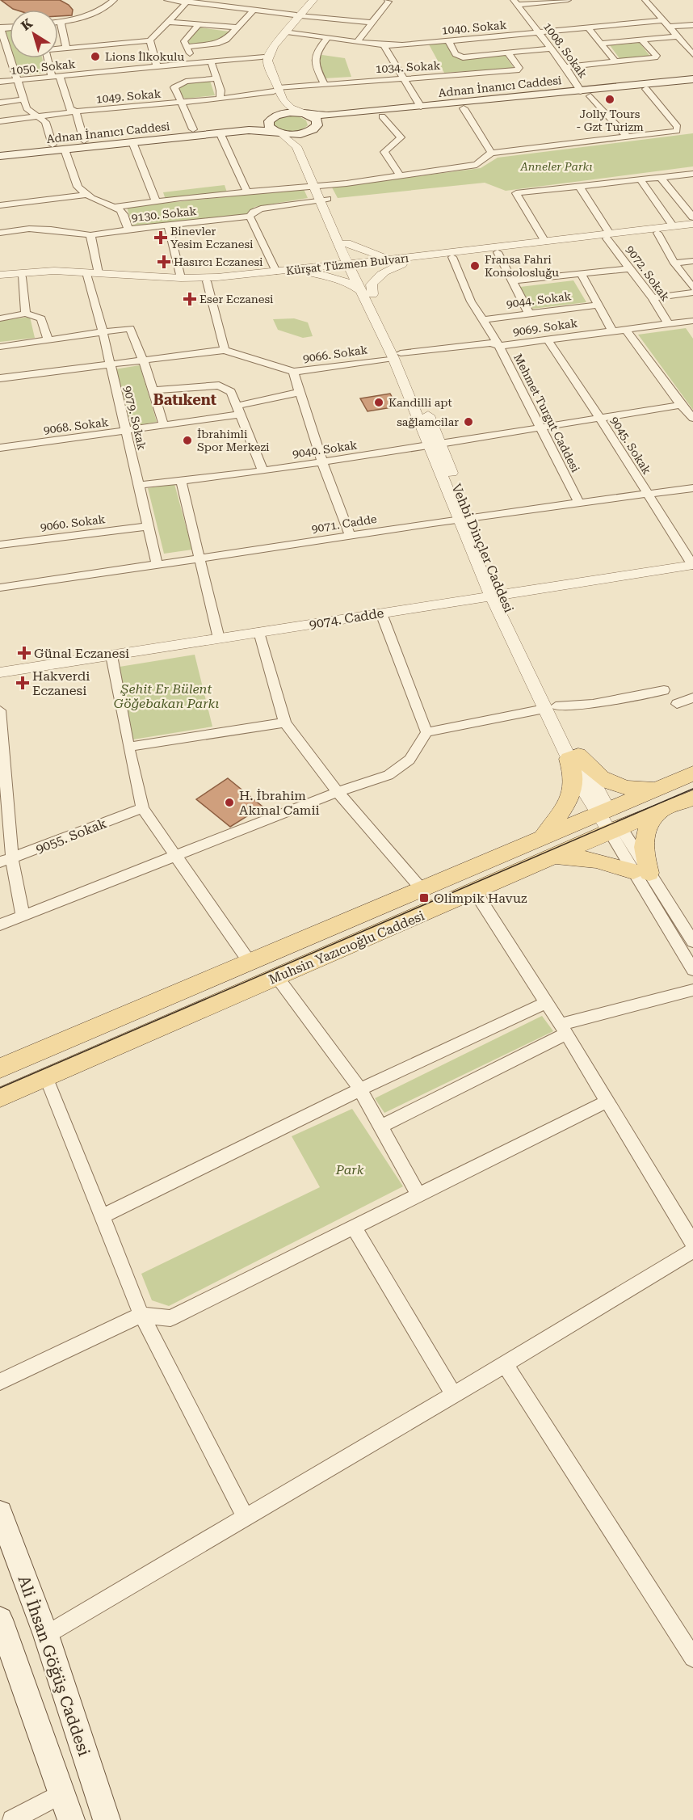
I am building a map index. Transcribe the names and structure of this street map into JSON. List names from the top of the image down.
{
  "streets": {
    "main road": ["Adnan İnanıcı Caddesi", "Muhsin Yazıcıoğlu Caddesi", "Ali İhsan Göğüş Caddesi"],
    "street": [
      "1040. Sokak",
      "1008. Sokak",
      "1050. Sokak",
      "1034. Sokak",
      "1049. Sokak",
      "9130. Sokak",
      "Kürşat Tüzmen Bulvarı",
      "9072. Sokak",
      "9044. Sokak",
      "9069. Sokak",
      "9066. Sokak",
      "Mehmet Turgut Caddesi",
      "9079. Sokak",
      "9068. Sokak",
      "9045. Sokak",
      "9040. Sokak",
      "9060. Sokak",
      "9071. Cadde",
      "9074. Cadde",
      "9055. Sokak"
    ]
  },
  "crossings": [
    ["1040. Sokak", "1008. Sokak"],
    ["1008. Sokak", "Adnan İnanıcı Caddesi"],
    ["1034. Sokak", "1049. Sokak"],
    ["9130. Sokak", "9079. Sokak"],
    ["Kürşat Tüzmen Bulvarı", "9072. Sokak"],
    ["Kürşat Tüzmen Bulvarı", "Mehmet Turgut Caddesi"],
    ["Kürşat Tüzmen Bulvarı", "9079. Sokak"],
    ["9072. Sokak", "9069. Sokak"],
    ["9044. Sokak", "Mehmet Turgut Caddesi"],
    ["9069. Sokak", "9066. Sokak"],
    ["9069. Sokak", "Mehmet Turgut Caddesi"],
    ["9069. Sokak", "9045. Sokak"],
    ["Mehmet Turgut Caddesi", "9040. Sokak"],
    ["Mehmet Turgut Caddesi", "9071. Cadde"],
    ["9079. Sokak", "9068. Sokak"],
    ["9079. Sokak", "9040. Sokak"],
    ["9079. Sokak", "9060. Sokak"],
    ["9079. Sokak", "9071. Cadde"],
    ["9045. Sokak", "9040. Sokak"],
    ["9045. Sokak", "9071. Cadde"],
    ["9045. Sokak", "9074. Cadde"]
  ],
  "districts": ["Batıkent"],
  "parks": ["Anneler Parkı", "Şehit Er Bülent Göğebakan Parkı", "Park"],
  "places": {
    "other": [
      "Lions İlkokulu",
      "Jolly Tours - Gzt Turizm",
      "Fransa Fahri Konsolosluğu",
      "Kandilli apt",
      "sağlamcilar",
      "İbrahimli Spor Merkezi",
      "H. İbrahim Akınal Camii"
    ],
    "health": [
      "Binevler Yesim Eczanesi",
      "Hasırcı Eczanesi",
      "Eser Eczanesi",
      "Günal Eczanesi",
      "Hakverdi Eczanesi"
    ],
    "transit": ["Olimpik Havuz"]
  },
  "north": "top left"
}
